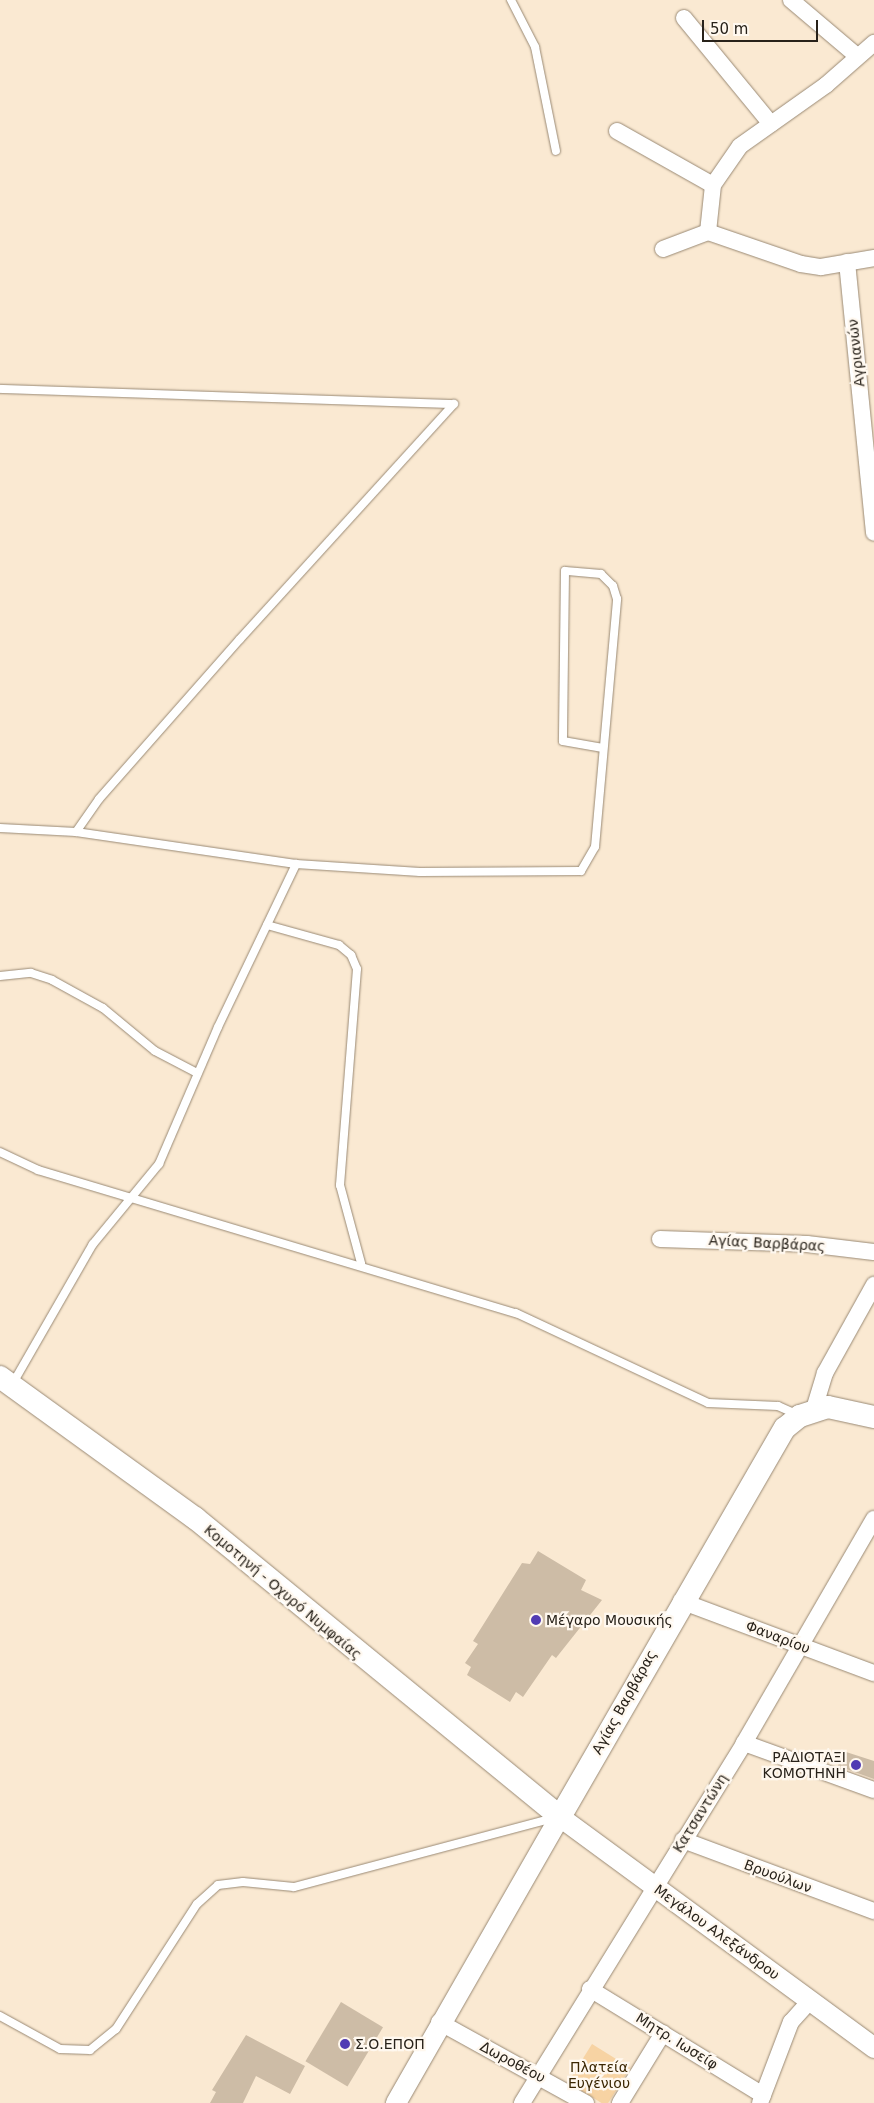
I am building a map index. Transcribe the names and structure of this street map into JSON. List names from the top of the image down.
{
  "streets": {
    "main road": ["Αγίας Βαρβάρας", "Κομοτηνή - Οχυρό Νυμφαίας"],
    "street": [
      "Αγριανών",
      "Φαναρίου",
      "Κατσαντώνη",
      "Βρυούλων",
      "Μεγάλου Αλεξάνδρου",
      "Μητρ. Ιωσείφ",
      "Δωροθέου"
    ]
  },
  "crossings": [
    ["Αγίας Βαρβάρας", "Κομοτηνή - Οχυρό Νυμφαίας"],
    ["Αγίας Βαρβάρας", "Φαναρίου"],
    ["Αγίας Βαρβάρας", "Μεγάλου Αλεξάνδρου"],
    ["Αγίας Βαρβάρας", "Δωροθέου"],
    ["Κομοτηνή - Οχυρό Νυμφαίας", "Μεγάλου Αλεξάνδρου"],
    ["Φαναρίου", "Κατσαντώνη"],
    ["Κατσαντώνη", "Βρυούλων"],
    ["Κατσαντώνη", "Μεγάλου Αλεξάνδρου"],
    ["Κατσαντώνη", "Μητρ. Ιωσείφ"],
    ["Κατσαντώνη", "Δωροθέου"]
  ],
  "parks": ["Πλατεία Ευγένιου"],
  "places": ["Μέγαρο Μουσικής", "ΡΑΔΙΟΤΑΞΙ ΚΟΜΟΤΗΝΗ", "Σ.Ο.ΕΠΟΠ"],
  "scale_bar": "50 m"
}
